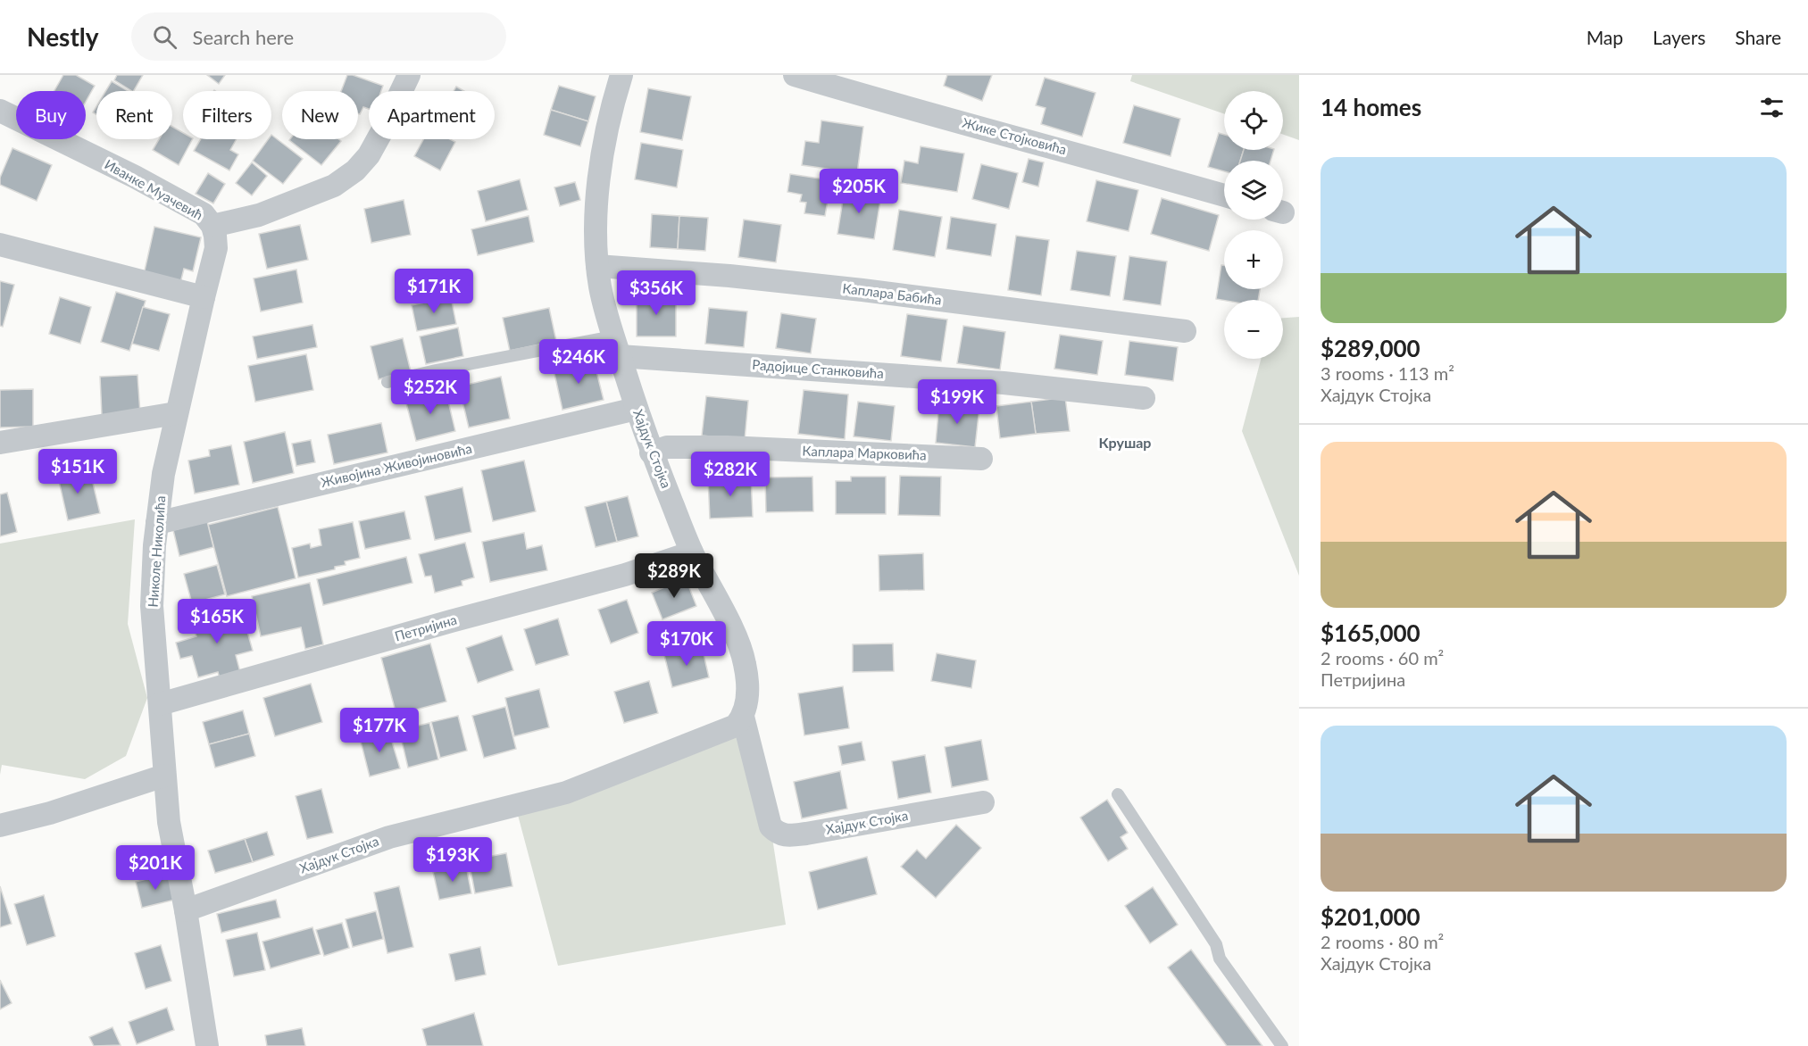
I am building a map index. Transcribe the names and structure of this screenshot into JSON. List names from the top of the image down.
{
  "streets": {
    "street": [
      "Жике Стојковића",
      "Иванке Муачевић",
      "Каплара Бабића",
      "Радојице Станковића",
      "Хајдук Стојка",
      "Каплара Марковића",
      "Живојина Живојиновића",
      "Николе Николића",
      "Петријина"
    ]
  },
  "crossings": [
    ["Иванке Муачевић", "Николе Николића"],
    ["Каплара Бабића", "Хајдук Стојка"],
    ["Радојице Станковића", "Хајдук Стојка"],
    ["Хајдук Стојка", "Каплара Марковића"],
    ["Хајдук Стојка", "Живојина Живојиновића"],
    ["Хајдук Стојка", "Николе Николића"],
    ["Хајдук Стојка", "Петријина"],
    ["Живојина Живојиновића", "Николе Николића"],
    ["Николе Николића", "Петријина"]
  ],
  "districts": ["Крушар"],
  "page": {
    "header": "Nestly",
    "search": "Search here",
    "nav": ["Map", "Layers", "Share"],
    "heading": "14 homes",
    "map_buttons": ["+", "−"],
    "chip": [
      "Buy",
      "Rent",
      "Filters",
      "New",
      "Apartment"
    ],
    "list": [
      {
        "name": "$289,000",
        "note": "3 rooms · 113 m² · Хајдук Стојка"
      },
      {
        "name": "$165,000",
        "note": "2 rooms · 60 m² · Петријина"
      },
      {
        "name": "$201,000",
        "note": "2 rooms · 80 m² · Хајдук Стојка"
      }
    ],
    "price": [
      "$205K",
      "$171K",
      "$356K",
      "$246K",
      "$252K",
      "$199K",
      "$151K",
      "$282K",
      "$289K",
      "$165K",
      "$170K",
      "$177K",
      "$193K",
      "$201K"
    ]
  }
}
